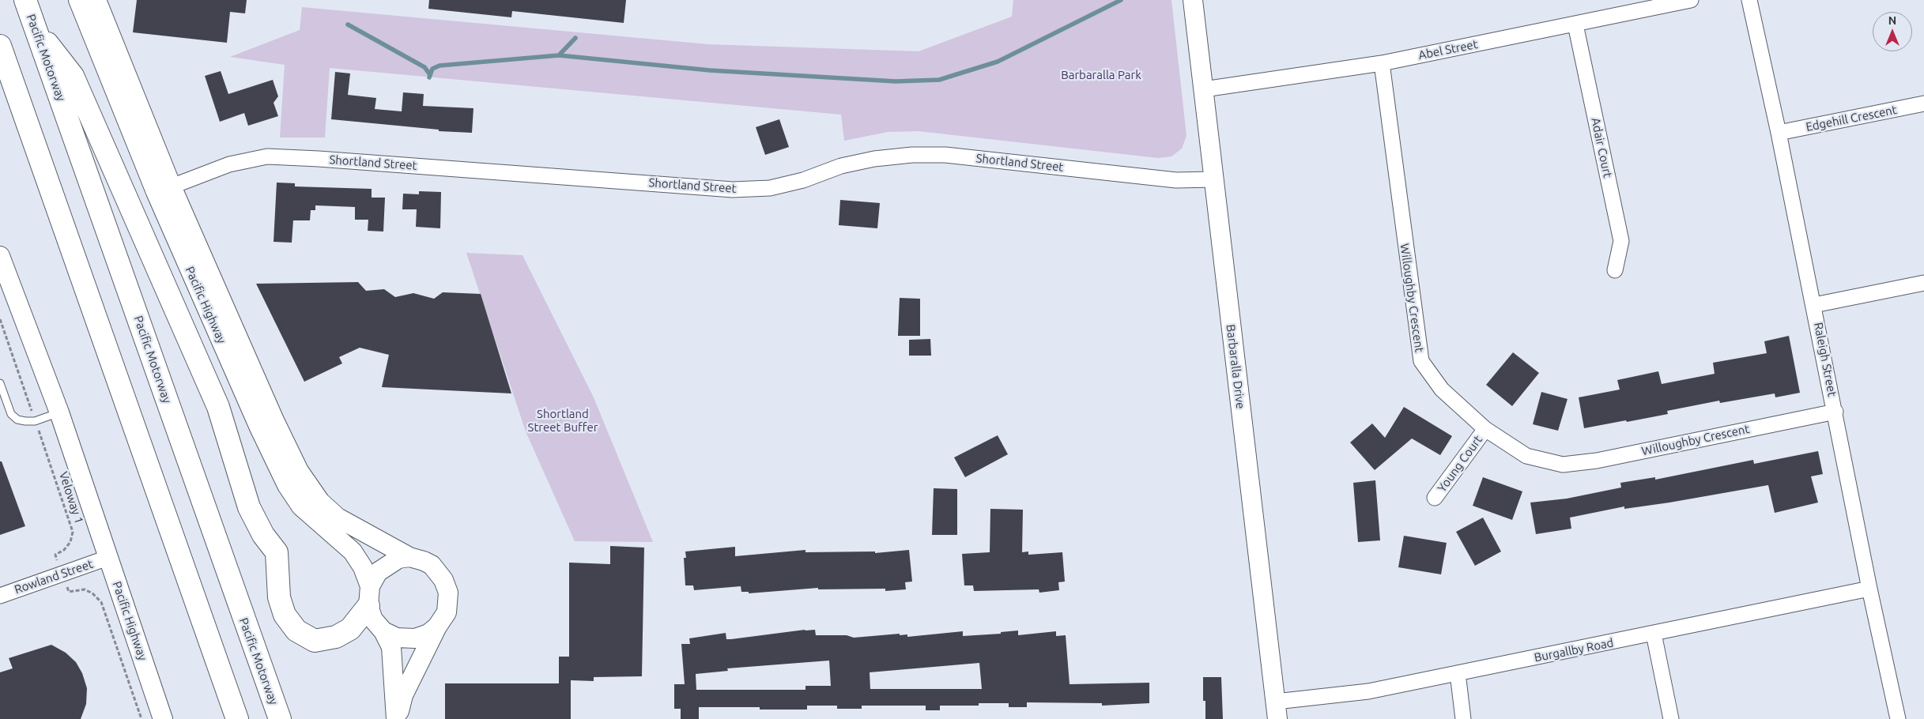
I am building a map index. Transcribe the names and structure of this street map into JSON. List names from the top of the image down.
{
  "streets": {
    "highway": ["Pacific Motorway"],
    "street": [
      "Abel Street",
      "Edgehill Crescent",
      "Adair Court",
      "Shortland Street",
      "Willoughby Crescent",
      "Pacific Highway",
      "Raleigh Street",
      "Barbaralla Drive",
      "Young Court",
      "Rowland Street",
      "Burgallby Road"
    ],
    "path": ["Veloway 1"]
  },
  "crossings": [
    ["Abel Street", "Adair Court"],
    ["Abel Street", "Willoughby Crescent"],
    ["Abel Street", "Barbaralla Drive"],
    ["Edgehill Crescent", "Raleigh Street"],
    ["Shortland Street", "Pacific Highway"],
    ["Shortland Street", "Barbaralla Drive"],
    ["Willoughby Crescent", "Raleigh Street"],
    ["Willoughby Crescent", "Young Court"],
    ["Pacific Highway", "Rowland Street"],
    ["Raleigh Street", "Burgallby Road"],
    ["Barbaralla Drive", "Burgallby Road"],
    ["Veloway 1", "Rowland Street"]
  ],
  "parks": ["Barbaralla Park", "Shortland Street Buffer"],
  "north": "top"
}
